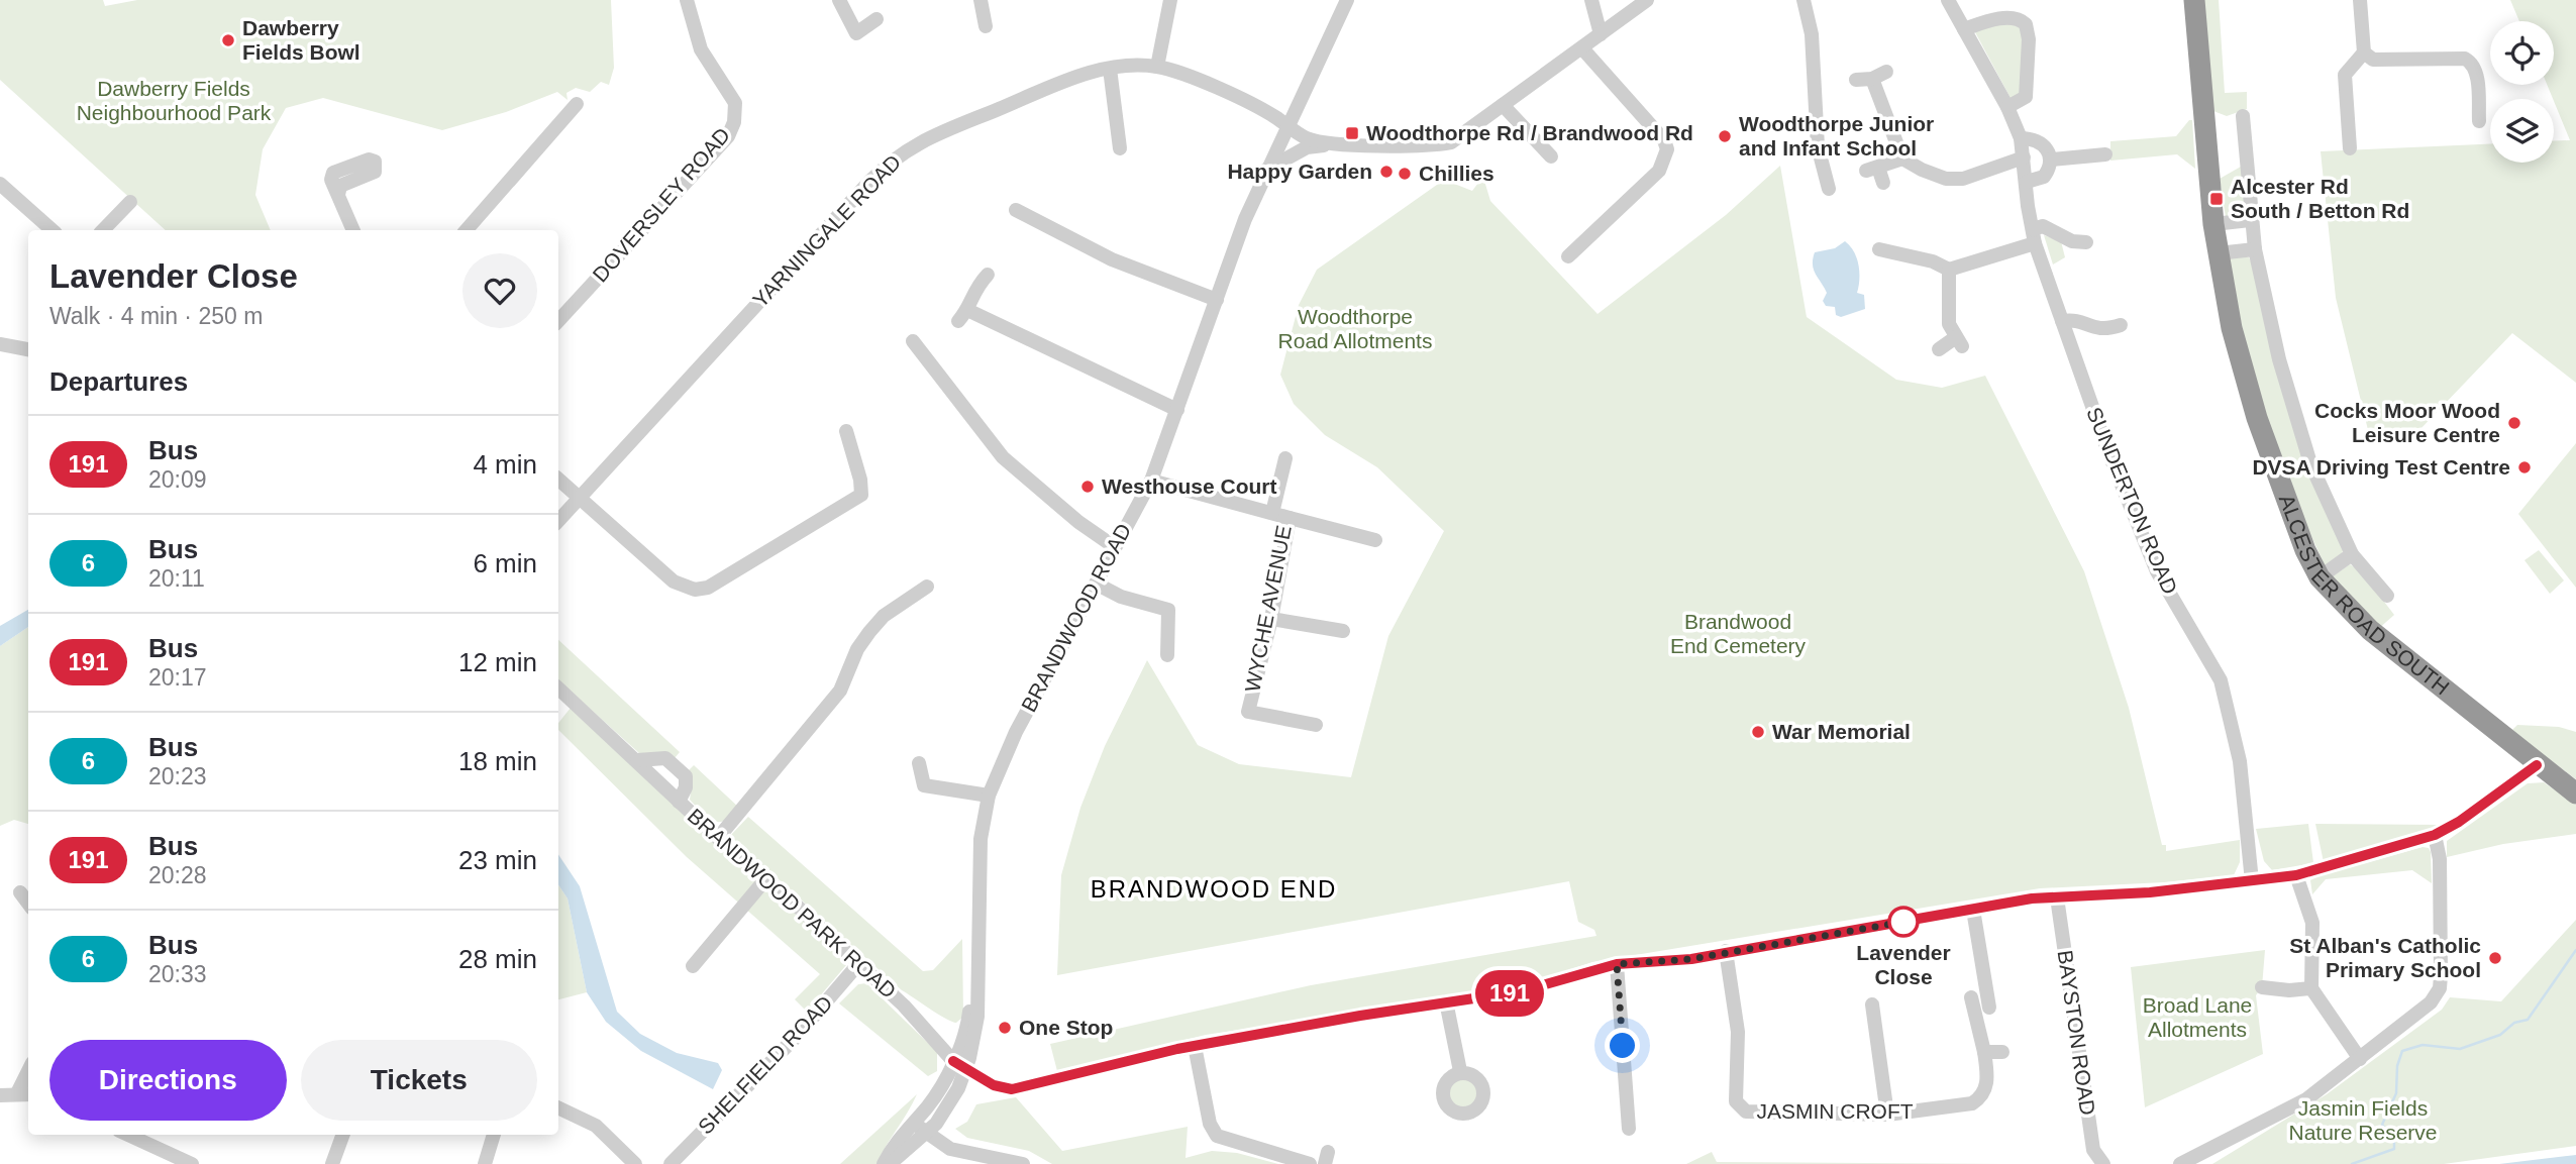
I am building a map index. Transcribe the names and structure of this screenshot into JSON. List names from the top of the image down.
{
  "streets": {
    "highway": ["ALCESTER ROAD SOUTH"],
    "street": [
      "DOVERSLEY ROAD",
      "YARNINGALE ROAD",
      "SUNDERTON ROAD",
      "WYCHE AVENUE",
      "BRANDWOOD ROAD",
      "BRANDWOOD PARK ROAD",
      "BAYSTON ROAD",
      "SHELFIELD ROAD",
      "JASMIN CROFT"
    ]
  },
  "crossings": [
    ["YARNINGALE ROAD", "BRANDWOOD ROAD"],
    ["WYCHE AVENUE", "BRANDWOOD ROAD"],
    ["BRANDWOOD ROAD", "BRANDWOOD PARK ROAD"],
    ["BRANDWOOD PARK ROAD", "SHELFIELD ROAD"]
  ],
  "districts": ["BRANDWOOD END"],
  "parks": [
    "Dawberry Fields Neighbourhood Park",
    "Woodthorpe Road Allotments",
    "Brandwood End Cemetery",
    "Broad Lane Allotments",
    "Jasmin Fields Nature Reserve"
  ],
  "places": {
    "other": [
      "Dawberry Fields Bowl",
      "Woodthorpe Junior and Infant School",
      "Happy Garden",
      "Chillies",
      "Cocks Moor Wood Leisure Centre",
      "DVSA Driving Test Centre",
      "Westhouse Court",
      "War Memorial",
      "Lavender Close",
      "St Alban's Catholic Primary School",
      "One Stop"
    ],
    "transit": ["Woodthorpe Rd / Brandwood Rd", "Alcester Rd South / Betton Rd"]
  },
  "lines": ["bus line 191"],
  "page": {
    "on_map": "191",
    "heading": [
      ["Lavender Close", "Walk · 4 min · 250 m"],
      "Departures"
    ],
    "list": [
      {
        "mark": "191",
        "name": "Bus",
        "note": "20:09",
        "value": "4 min"
      },
      {
        "mark": "6",
        "name": "Bus",
        "note": "20:11",
        "value": "6 min"
      },
      {
        "mark": "191",
        "name": "Bus",
        "note": "20:17",
        "value": "12 min"
      },
      {
        "mark": "6",
        "name": "Bus",
        "note": "20:23",
        "value": "18 min"
      },
      {
        "mark": "191",
        "name": "Bus",
        "note": "20:28",
        "value": "23 min"
      },
      {
        "mark": "6",
        "name": "Bus",
        "note": "20:33",
        "value": "28 min"
      }
    ],
    "buttons": ["Directions", "Tickets"]
  }
}
